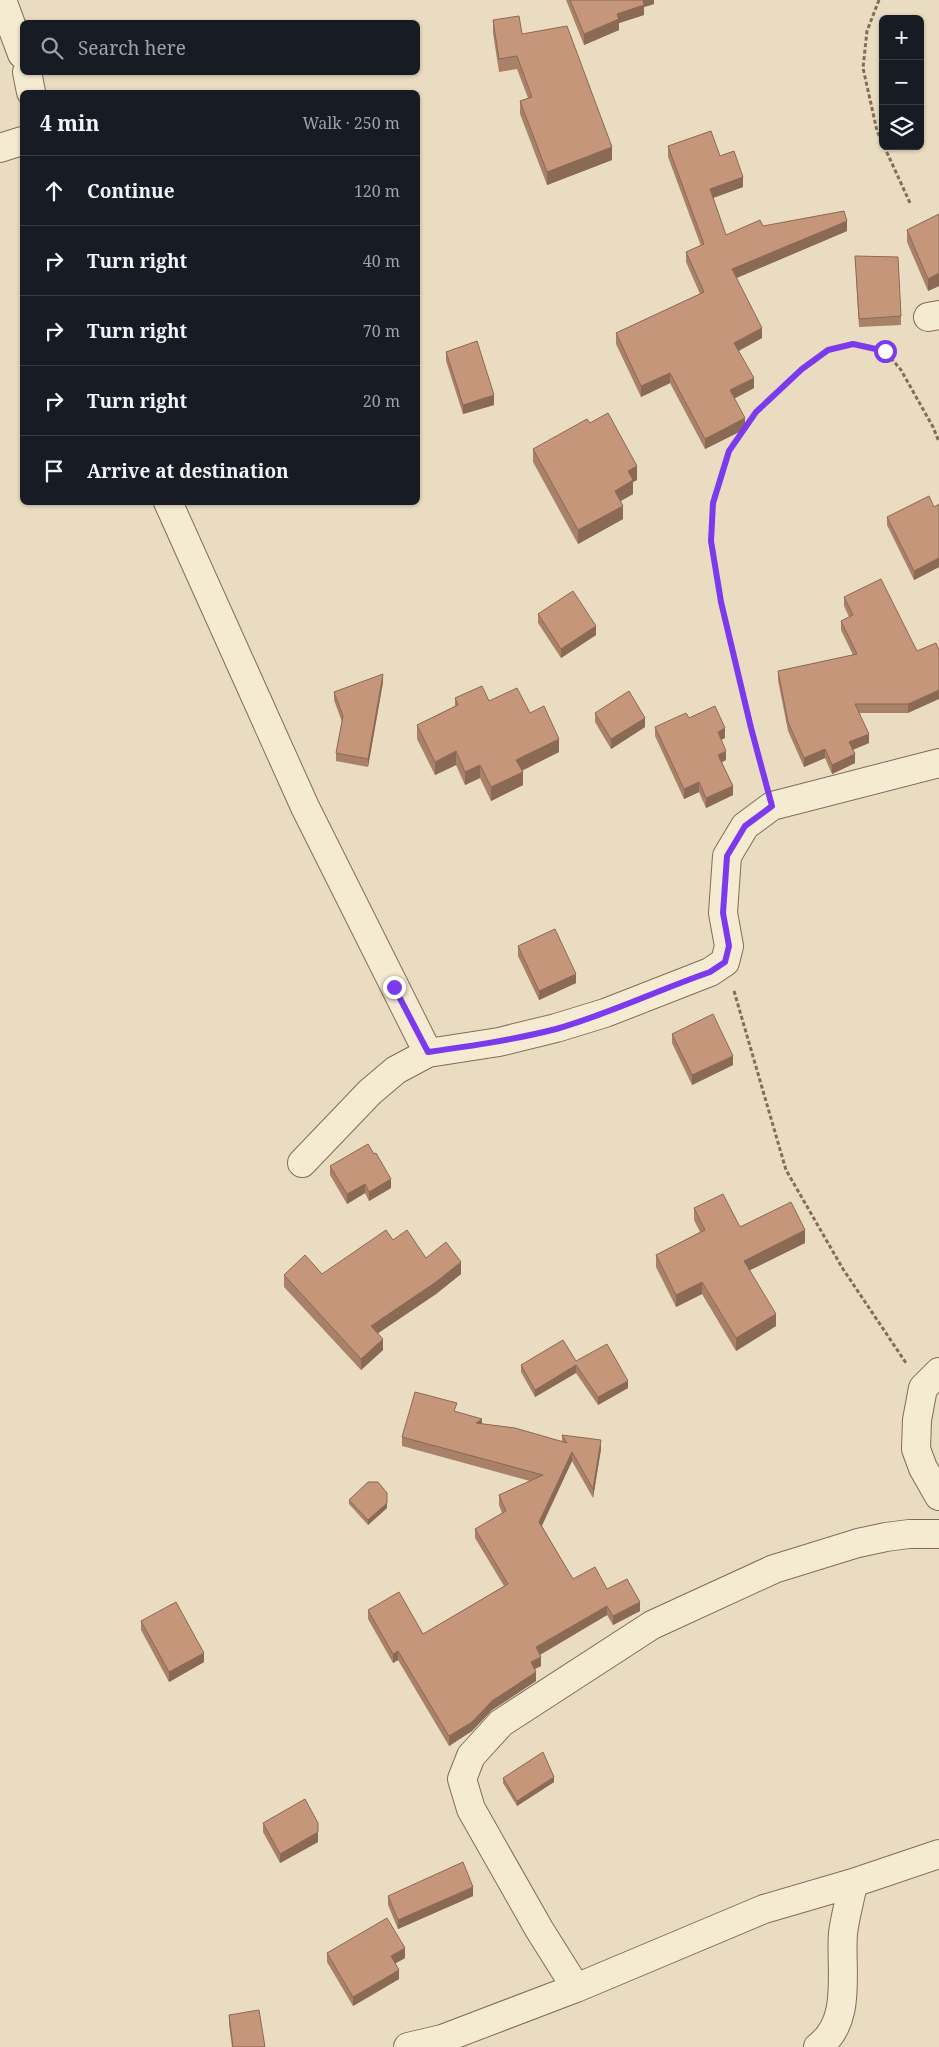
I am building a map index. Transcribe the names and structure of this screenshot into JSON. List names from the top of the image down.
{
  "page": {
    "map_buttons": ["+", "−"],
    "search": "Search here",
    "heading": ["4 min", "Walk · 250 m"],
    "list": [
      ["Continue", "120 m"],
      ["Turn right", "40 m"],
      ["Turn right", "70 m"],
      ["Turn right", "20 m"],
      "Arrive at destination"
    ]
  }
}
